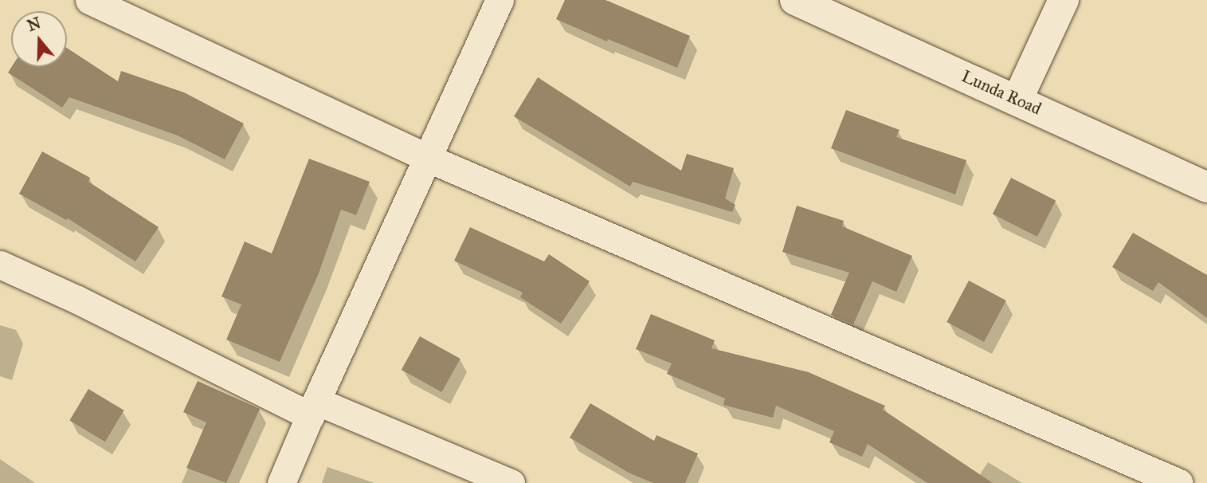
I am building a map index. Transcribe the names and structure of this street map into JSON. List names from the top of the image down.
{
  "streets": {
    "street": ["Lunda Road"]
  },
  "north": "top"
}
